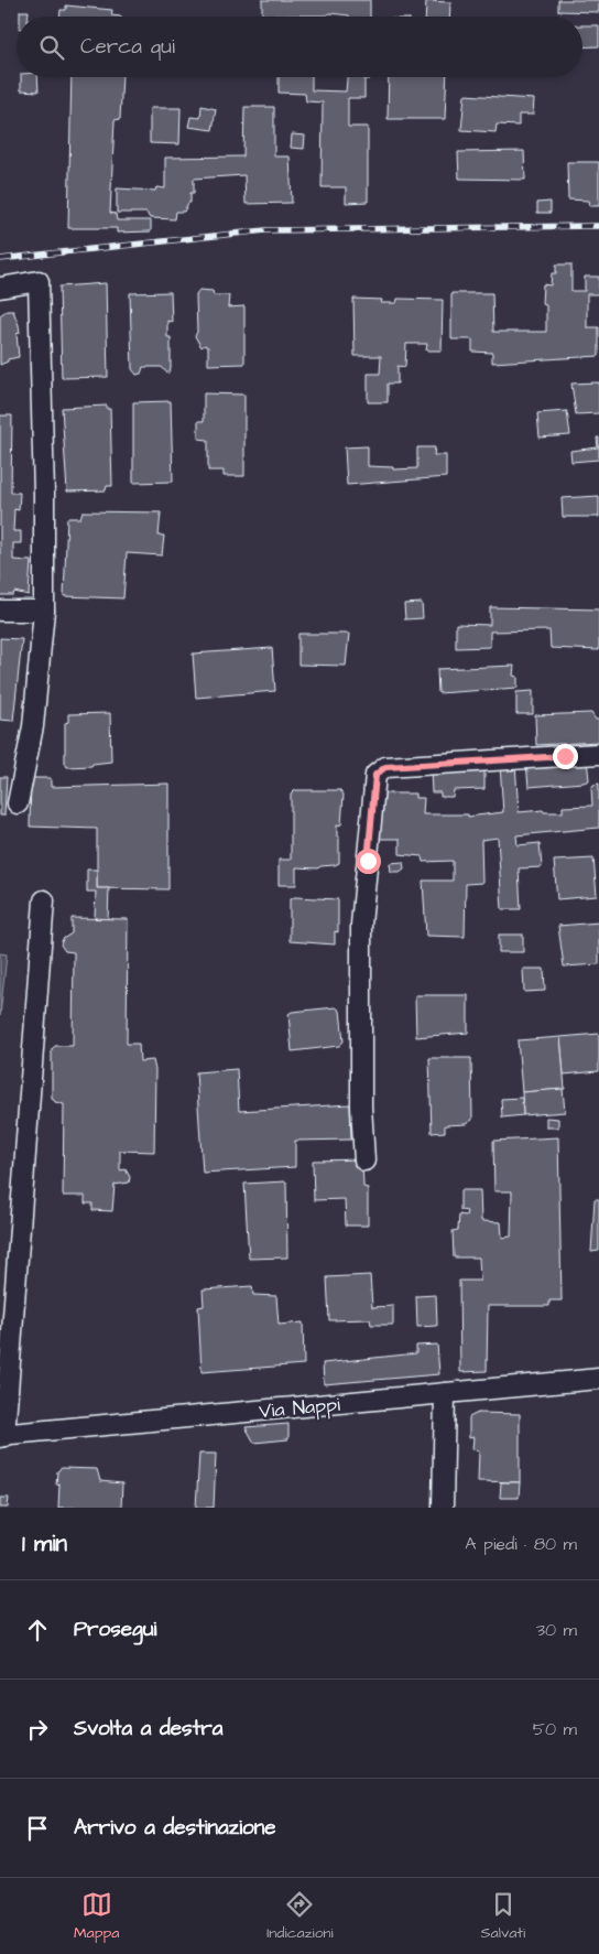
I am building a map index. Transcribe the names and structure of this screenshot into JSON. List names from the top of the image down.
{
  "streets": {
    "street": ["Via Nappi"]
  },
  "page": {
    "search": "Cerca qui",
    "heading": ["1 min", "A piedi · 80 m"],
    "list": [
      ["Prosegui", "30 m"],
      ["Svolta a destra", "50 m"],
      "Arrivo a destinazione"
    ],
    "nav": ["Mappa", "Indicazioni", "Salvati"]
  }
}
